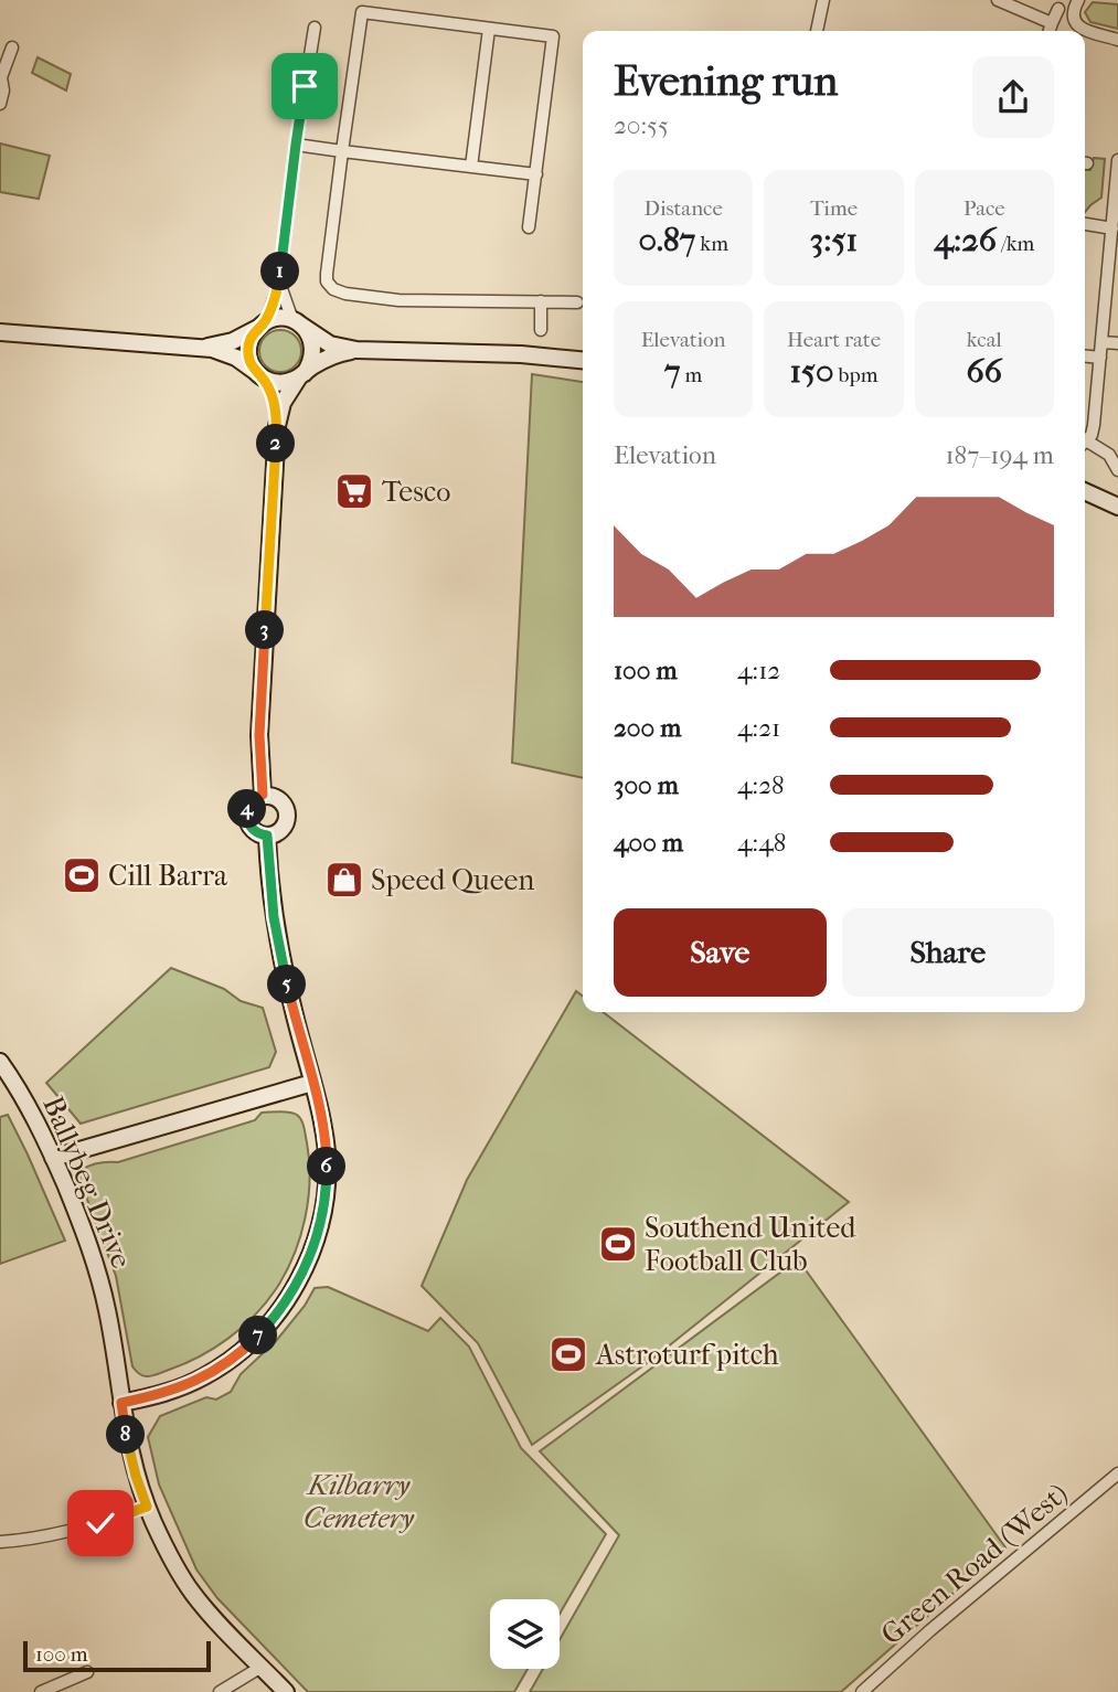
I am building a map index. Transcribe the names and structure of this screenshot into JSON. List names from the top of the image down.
{
  "streets": {
    "street": ["Ballybeg Drive", "Green Road (West)"]
  },
  "parks": ["Kilbarry Cemetery"],
  "places": {
    "supermarket": ["Tesco"],
    "sports": ["Cill Barra", "Southend United Football Club", "Astroturf pitch"],
    "shop": ["Speed Queen"]
  },
  "scale_bar": "100 m",
  "page": {
    "heading": ["Evening run", "20:55"],
    "stats": [
      ["Distance", "0.87 km"],
      ["Time", "3:51"],
      ["Pace", "4:26 /km"],
      ["Elevation", "7 m"],
      ["Heart rate", "150 bpm"],
      ["kcal", "66"]
    ],
    "pins": [
      "1",
      "2",
      "3",
      "4",
      "5",
      "6",
      "7",
      "8"
    ],
    "chart": ["Elevation", "187–194 m"],
    "list": [
      {
        "name": "100 m",
        "note": "4:12"
      },
      {
        "name": "200 m",
        "note": "4:21"
      },
      {
        "name": "300 m",
        "note": "4:28"
      },
      {
        "name": "400 m",
        "note": "4:48"
      }
    ],
    "buttons": ["Save", "Share"],
    "scale": "100 m"
  }
}
